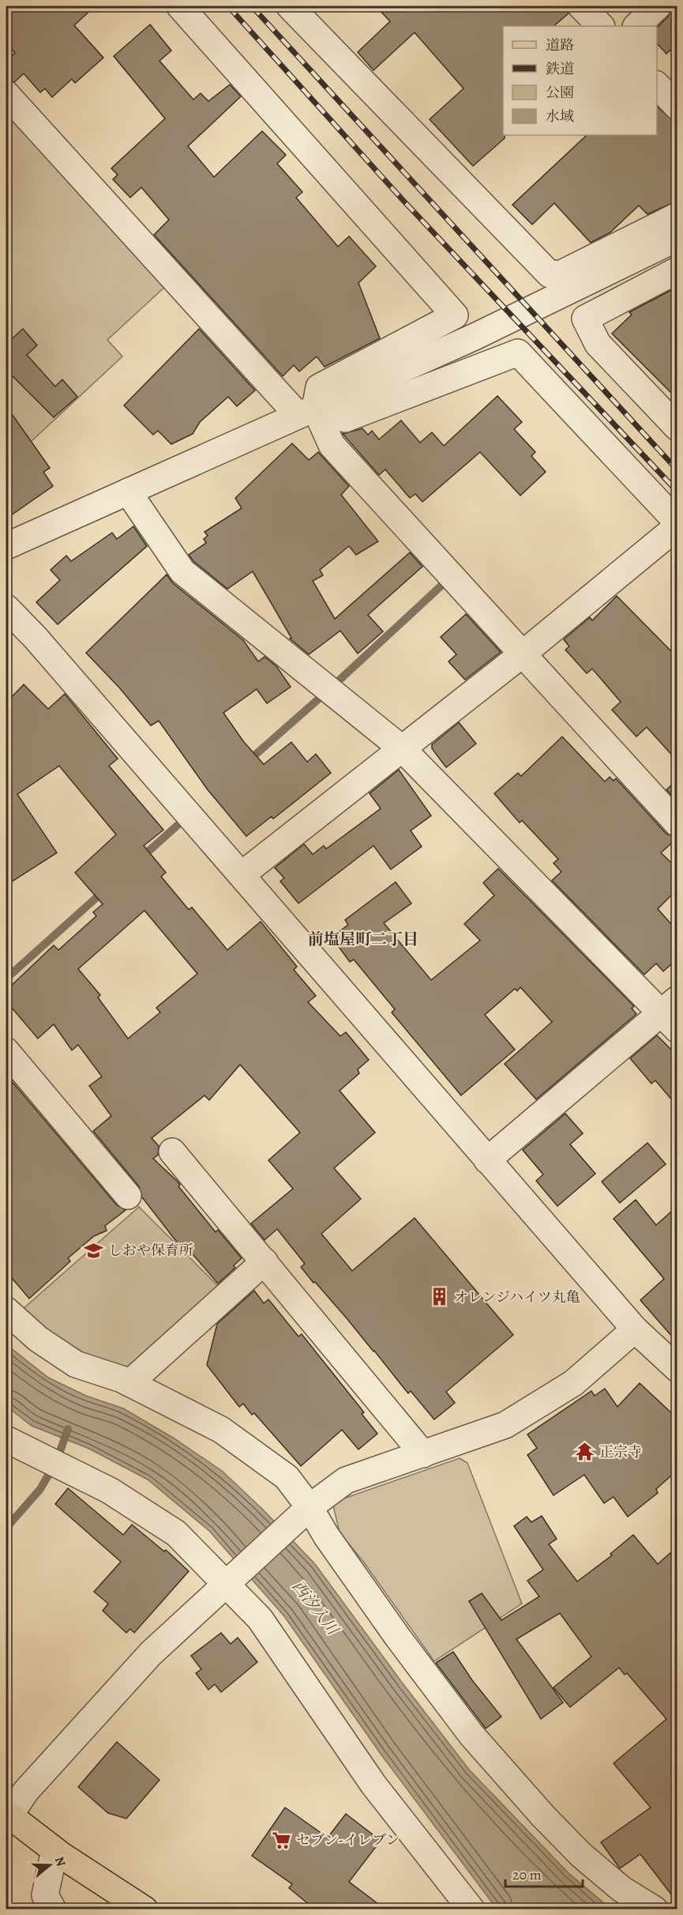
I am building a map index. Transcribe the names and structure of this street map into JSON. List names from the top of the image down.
{
  "districts": ["前塩屋町二丁目"],
  "water": ["西汐入川"],
  "places": {
    "school or university": ["しおや保育所"],
    "building": ["オレンジハイツ丸亀"],
    "temple": ["正宗寺"],
    "supermarket": ["セブン-イレブン"]
  },
  "legend": [
    "道路",
    "鉄道",
    "公園",
    "水域"
  ],
  "scale_bar": "20 m",
  "north": "right"
}
